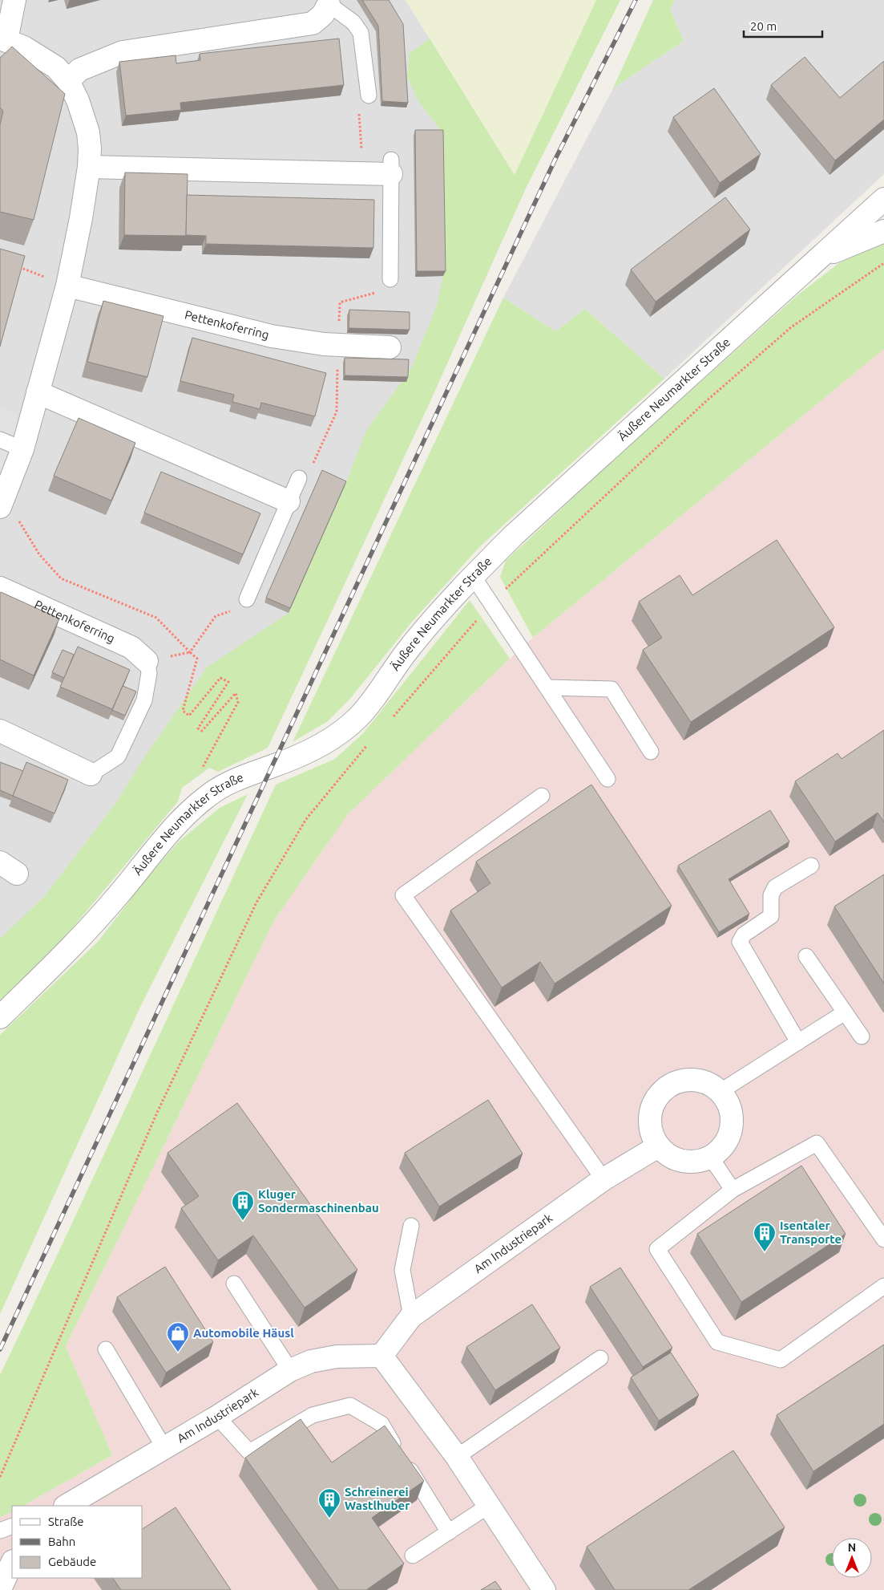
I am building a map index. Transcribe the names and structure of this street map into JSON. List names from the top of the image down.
{
  "streets": {
    "street": ["Pettenkoferring", "Äußere Neumarkter Straße", "Am Industriepark"]
  },
  "places": {
    "building": ["Kluger Sondermaschinenbau", "Isentaler Transporte", "Schreinerei Wastlhuber"],
    "shop": ["Automobile Häusl"]
  },
  "legend": ["Straße", "Bahn", "Gebäude"],
  "scale_bar": "20 m",
  "north": "top"
}
